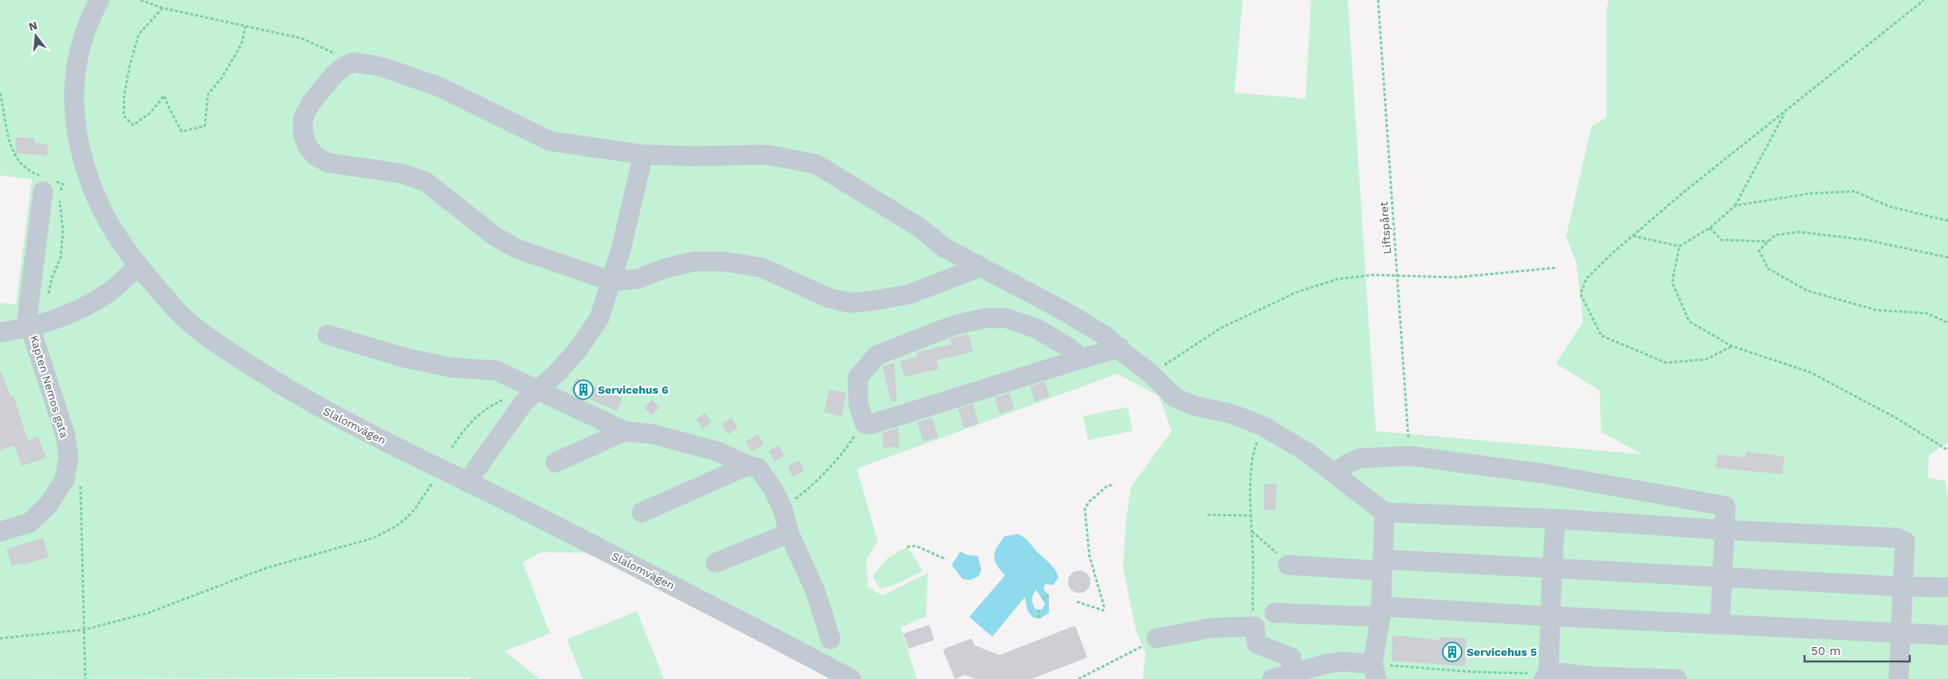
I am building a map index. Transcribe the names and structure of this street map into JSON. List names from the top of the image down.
{
  "streets": {
    "street": ["Kapten Nemos gata", "Slalomvägen"],
    "path": ["Liftspåret"]
  },
  "places": {
    "building": ["Servicehus 6", "Servicehus 5"]
  },
  "scale_bar": "50 m",
  "north": "top"
}
